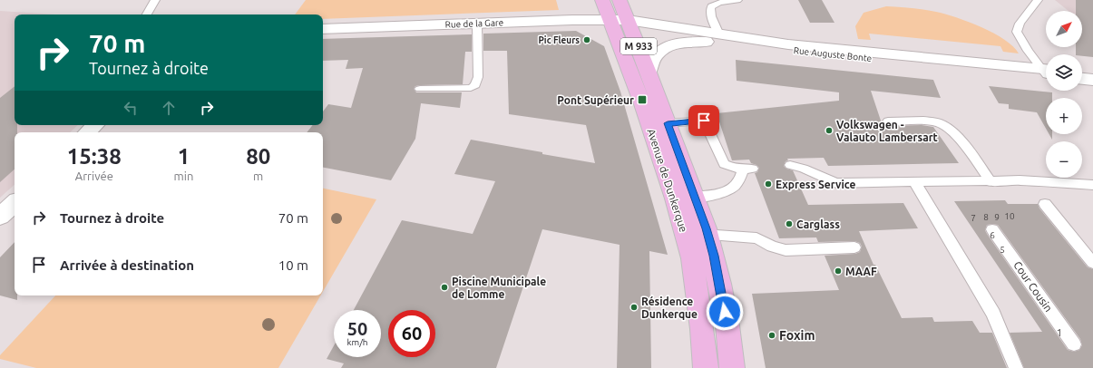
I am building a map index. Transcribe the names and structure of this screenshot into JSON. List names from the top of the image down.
{
  "streets": {
    "main road": ["M 933", "Avenue de Dunkerque"],
    "street": ["Rue de la Gare", "Rue Auguste Bonte"],
    "lane": ["Cour Cousin"]
  },
  "crossings": [
    ["Rue de la Gare", "Rue Auguste Bonte"],
    ["Rue de la Gare", "Avenue de Dunkerque"],
    ["Rue Auguste Bonte", "Avenue de Dunkerque"]
  ],
  "places": {
    "other": [
      "Pic Fleurs",
      "Volkswagen - Valauto Lambersart",
      "Express Service",
      "Carglass",
      "MAAF",
      "Piscine Municipale de Lomme",
      "Résidence Dunkerque",
      "Foxim"
    ],
    "transit": ["Pont Supérieur"]
  },
  "house_numbers": [
    "10",
    "8",
    "9",
    "7",
    "6",
    "5",
    "1"
  ],
  "north": "top right",
  "page": {
    "map_buttons": ["+", "−"],
    "turn": ["70 m", "Tournez à droite"],
    "eta": [
      "15:38",
      "Arrivée",
      "1",
      "min",
      "80",
      "m"
    ],
    "list": [
      {
        "name": "Tournez à droite",
        "value": "70 m"
      },
      {
        "name": "Arrivée à destination",
        "value": "10 m"
      }
    ],
    "speed": "50 km/h",
    "limit": "60"
  }
}
